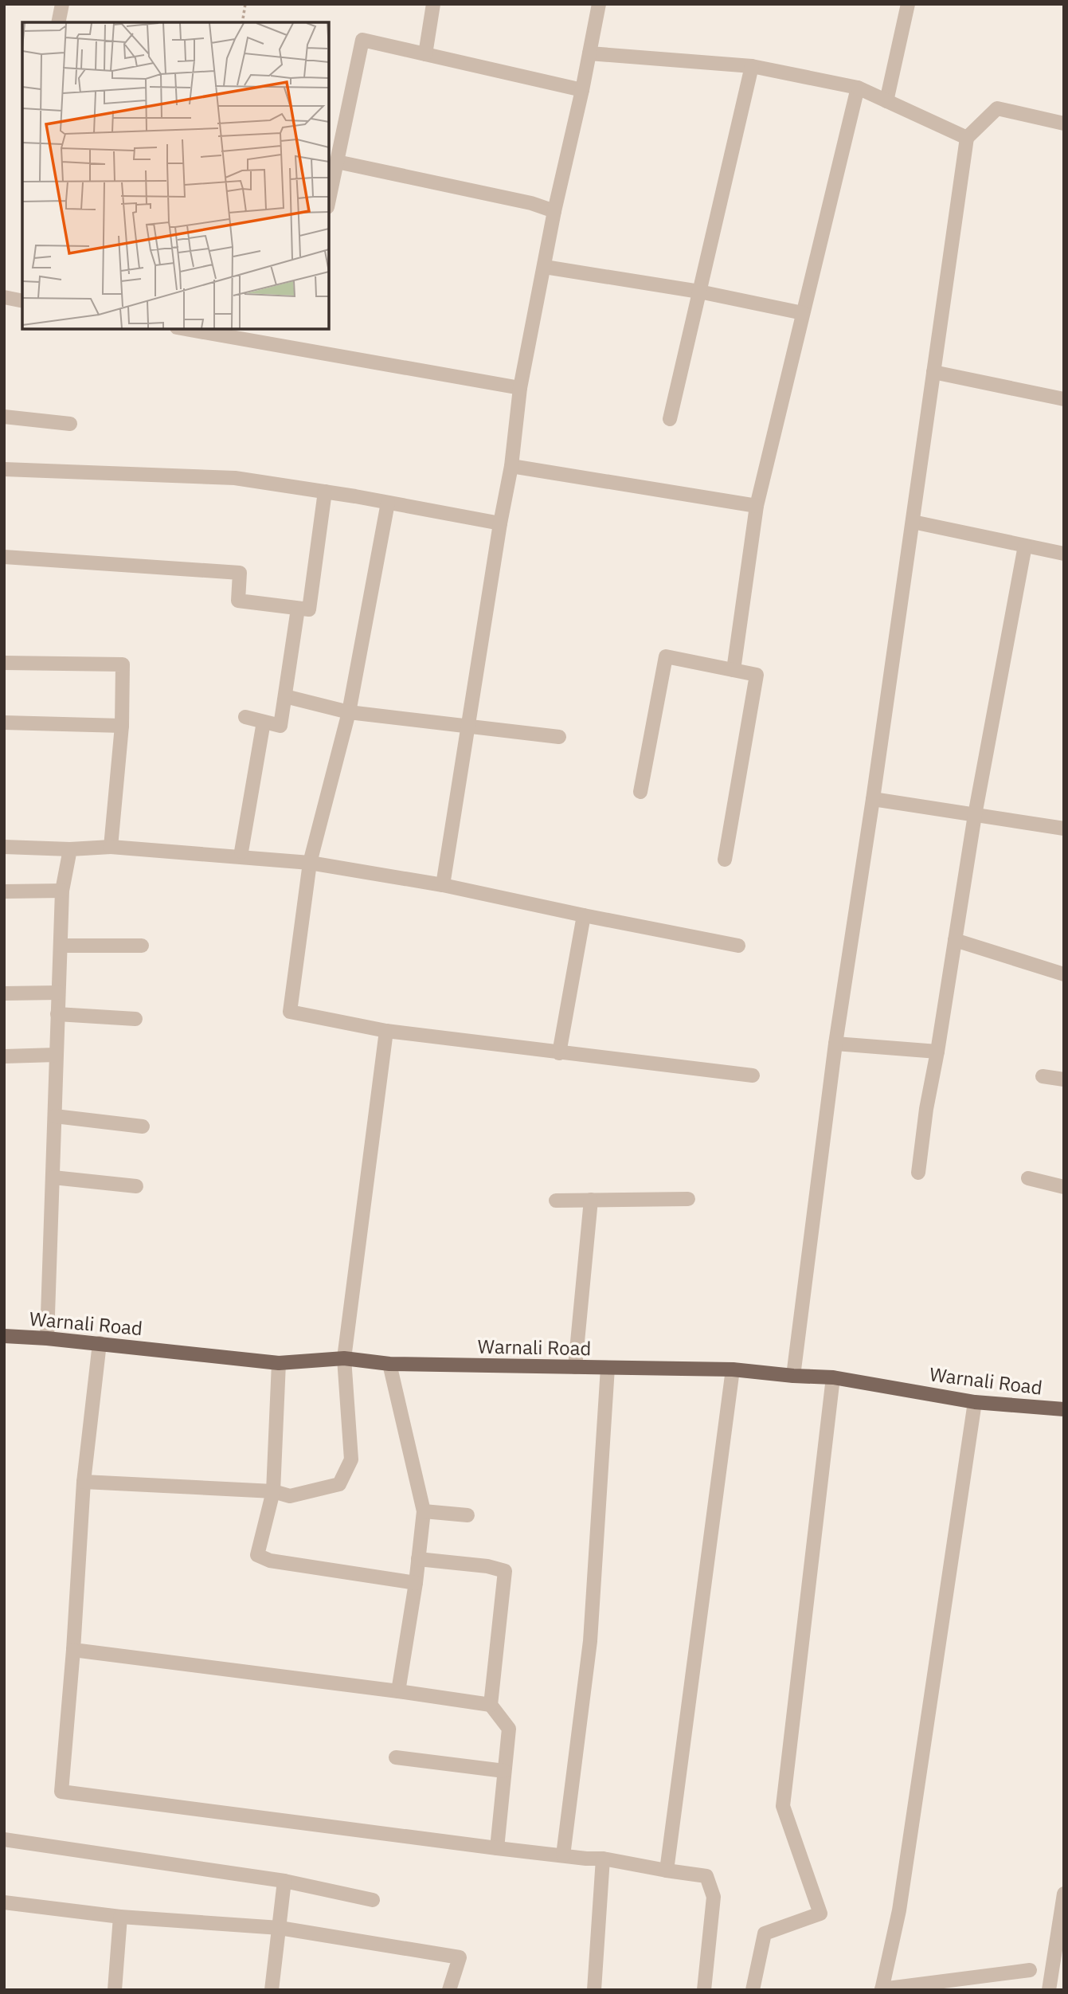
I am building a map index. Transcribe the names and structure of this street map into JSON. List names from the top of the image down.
{
  "streets": {
    "main road": ["Warnali Road"]
  }
}
